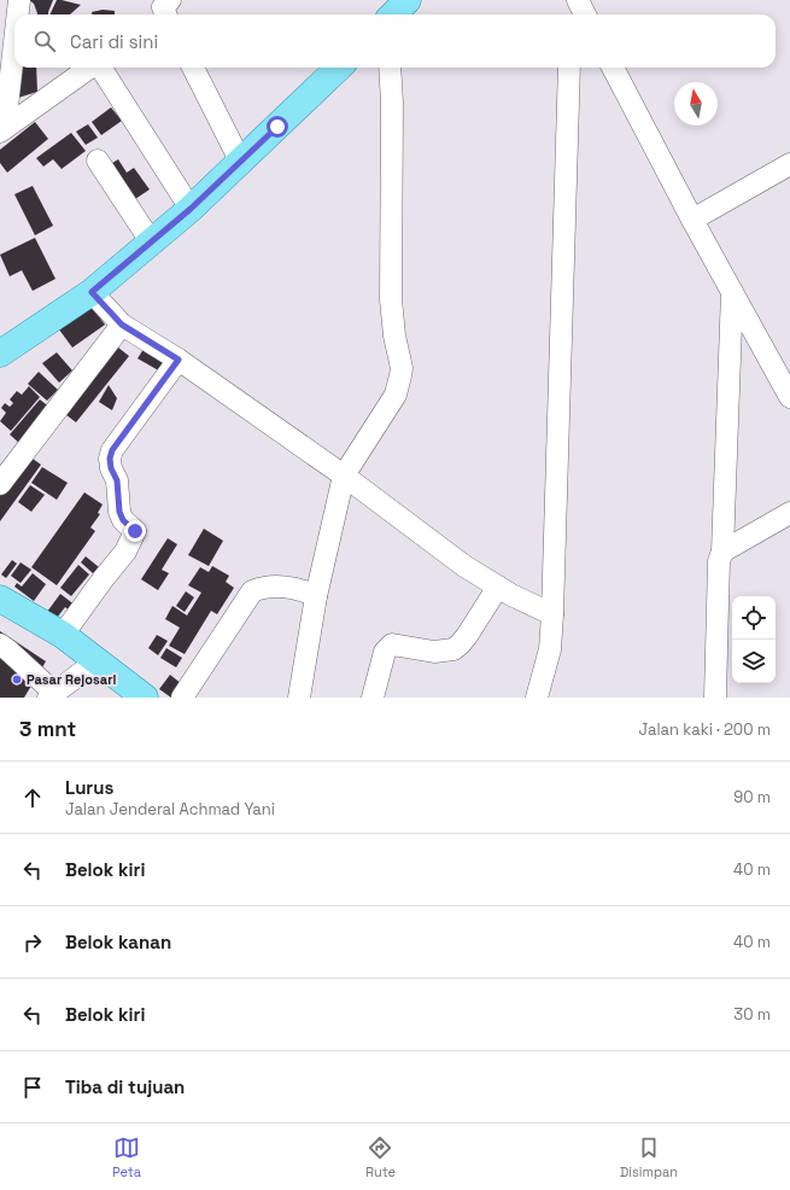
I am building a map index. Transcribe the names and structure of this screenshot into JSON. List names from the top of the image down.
{
  "places": ["Pasar Rejosari"],
  "north": "top",
  "page": {
    "search": "Cari di sini",
    "heading": ["3 mnt", "Jalan kaki · 200 m"],
    "list": [
      ["Lurus", "Jalan Jenderal Achmad Yani", "90 m"],
      ["Belok kiri", "40 m"],
      ["Belok kanan", "40 m"],
      ["Belok kiri", "30 m"],
      "Tiba di tujuan"
    ],
    "nav": ["Peta", "Rute", "Disimpan"]
  }
}
